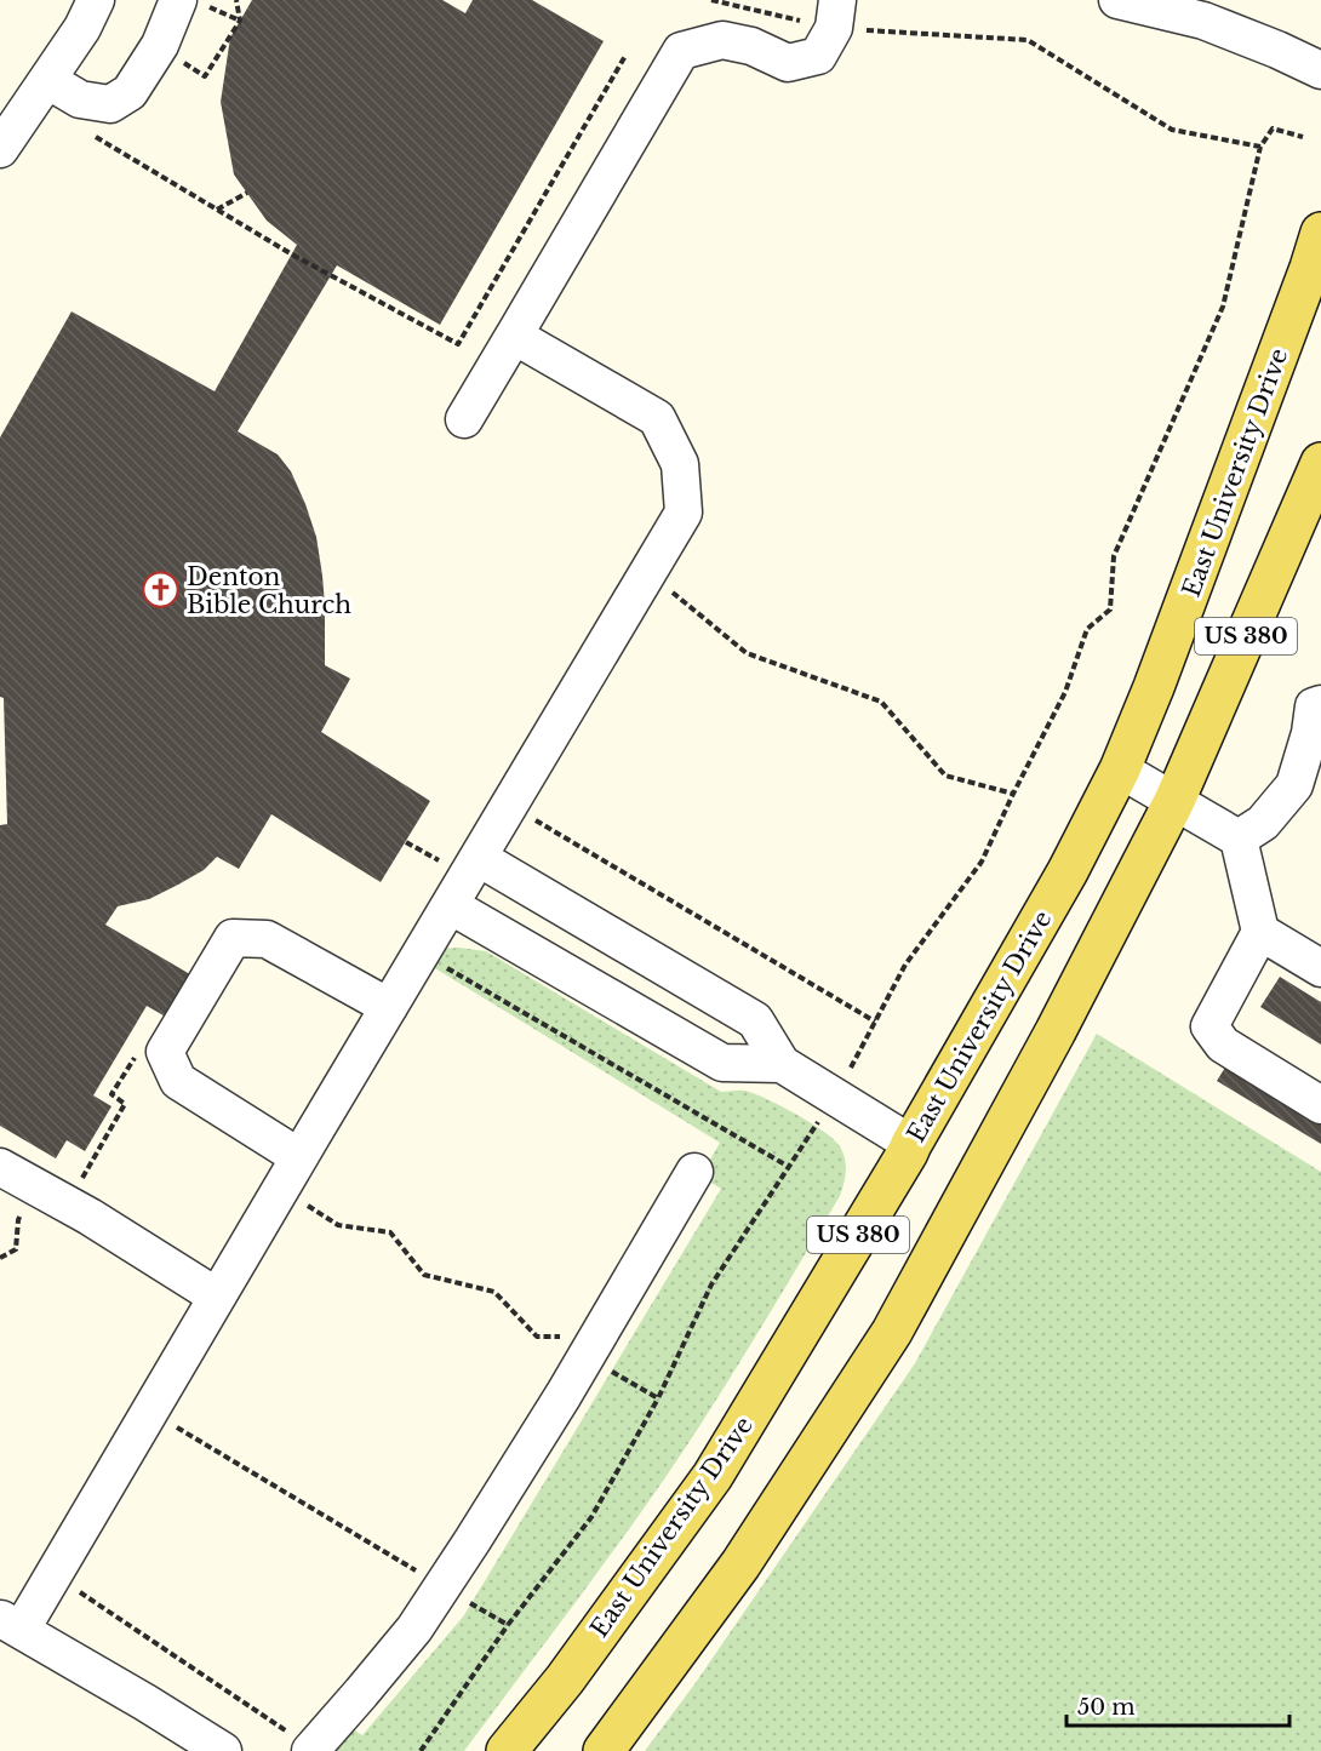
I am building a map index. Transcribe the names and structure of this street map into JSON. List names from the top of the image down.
{
  "streets": {
    "main road": ["East University Drive", "US 380"]
  },
  "places": {
    "church": ["Denton Bible Church"]
  },
  "scale_bar": "50 m"
}
